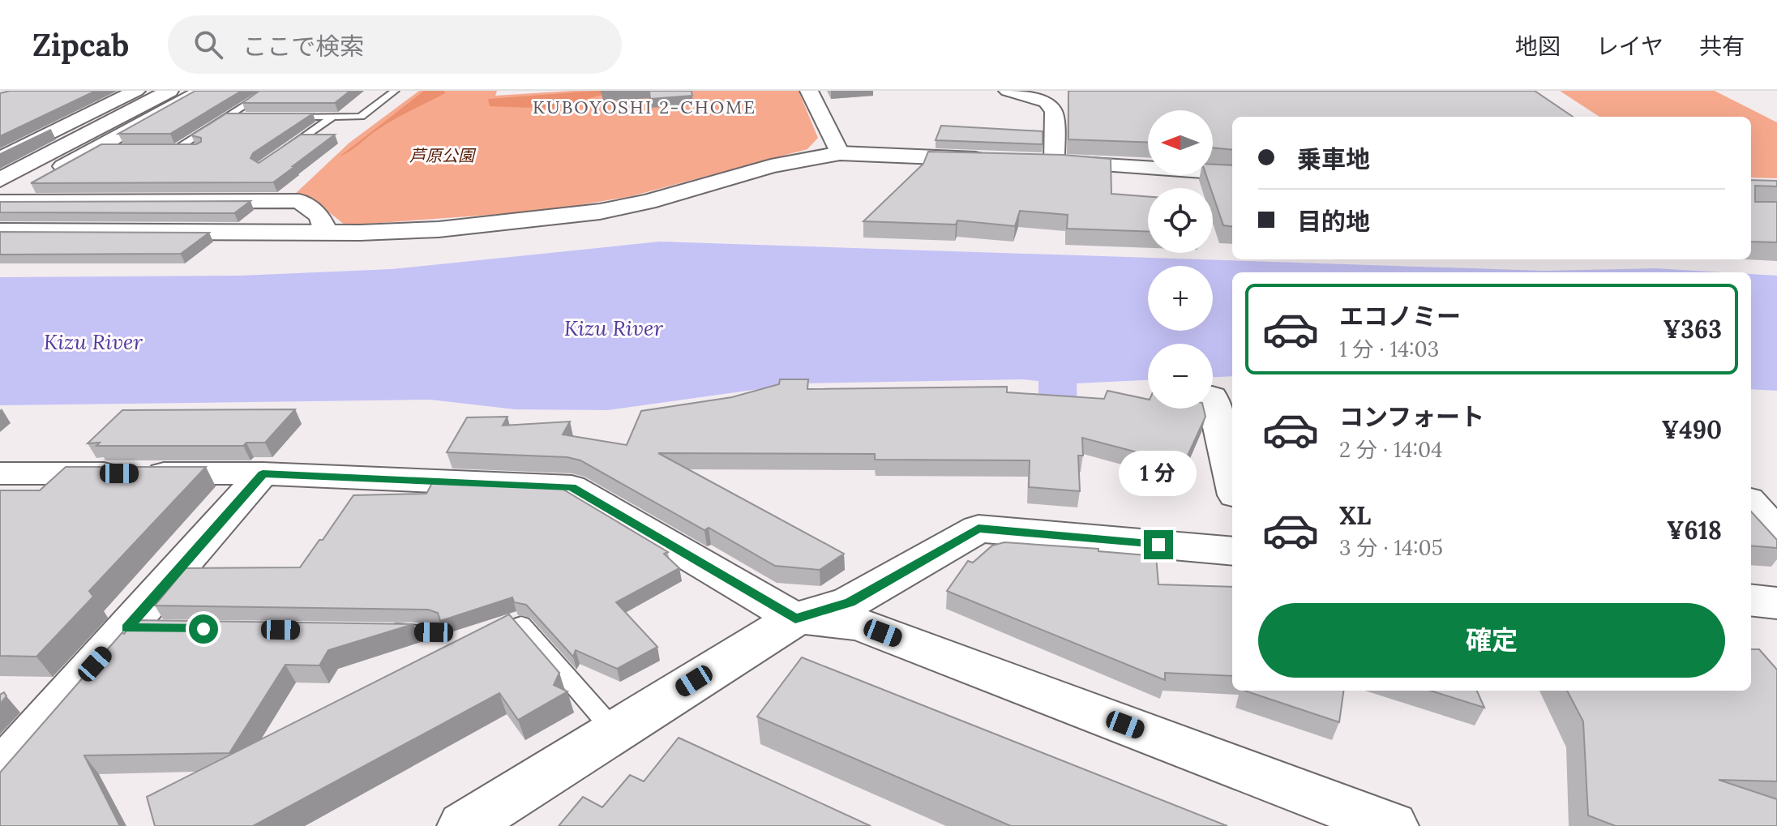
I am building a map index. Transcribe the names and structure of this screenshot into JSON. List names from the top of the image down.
{
  "districts": ["KUBOYOSHI 2-CHOME"],
  "water": ["Kizu River"],
  "parks": ["芦原公園"],
  "north": "left",
  "page": {
    "header": "Zipcab",
    "search": "ここで検索",
    "nav": ["地図", "レイヤ", "共有"],
    "map_buttons": ["+", "−"],
    "banner": ["乗車地", "目的地"],
    "list": [
      {
        "name": "エコノミー",
        "note": "1 分 · 14:03",
        "value": "¥363"
      },
      {
        "name": "コンフォート",
        "note": "2 分 · 14:04",
        "value": "¥490"
      },
      {
        "name": "XL",
        "note": "3 分 · 14:05",
        "value": "¥618"
      }
    ],
    "bubble": "1 分",
    "buttons": "確定"
  }
}
